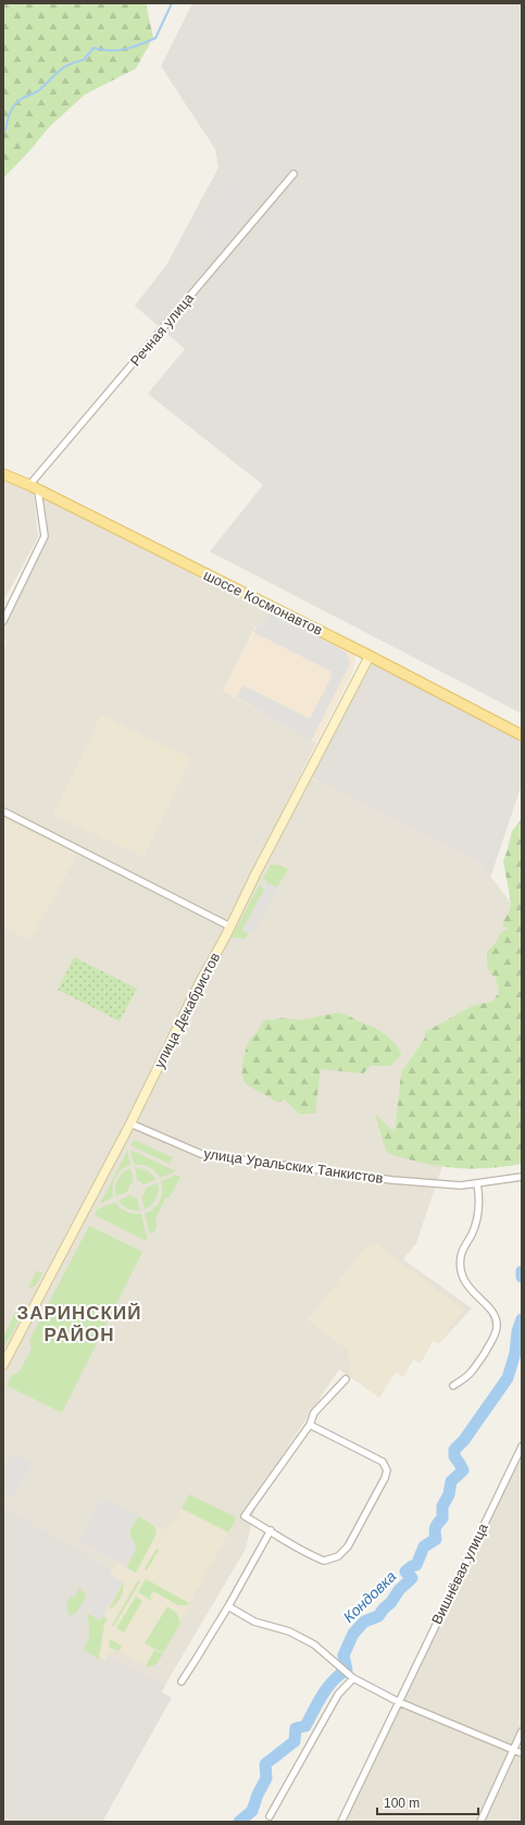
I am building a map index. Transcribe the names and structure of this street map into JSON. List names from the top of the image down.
{
  "streets": {
    "main road": ["шоссе Космонавтов"],
    "street": [
      "Речная улица",
      "улица Декабристов",
      "улица Уральских Танкистов",
      "Вишнёвая улица"
    ]
  },
  "crossings": [
    ["Речная улица", "шоссе Космонавтов"],
    ["шоссе Космонавтов", "улица Декабристов"],
    ["улица Декабристов", "улица Уральских Танкистов"]
  ],
  "districts": ["ЗАРИНСКИЙ РАЙОН"],
  "water": ["Кондовка"],
  "scale_bar": "100 m"
}
